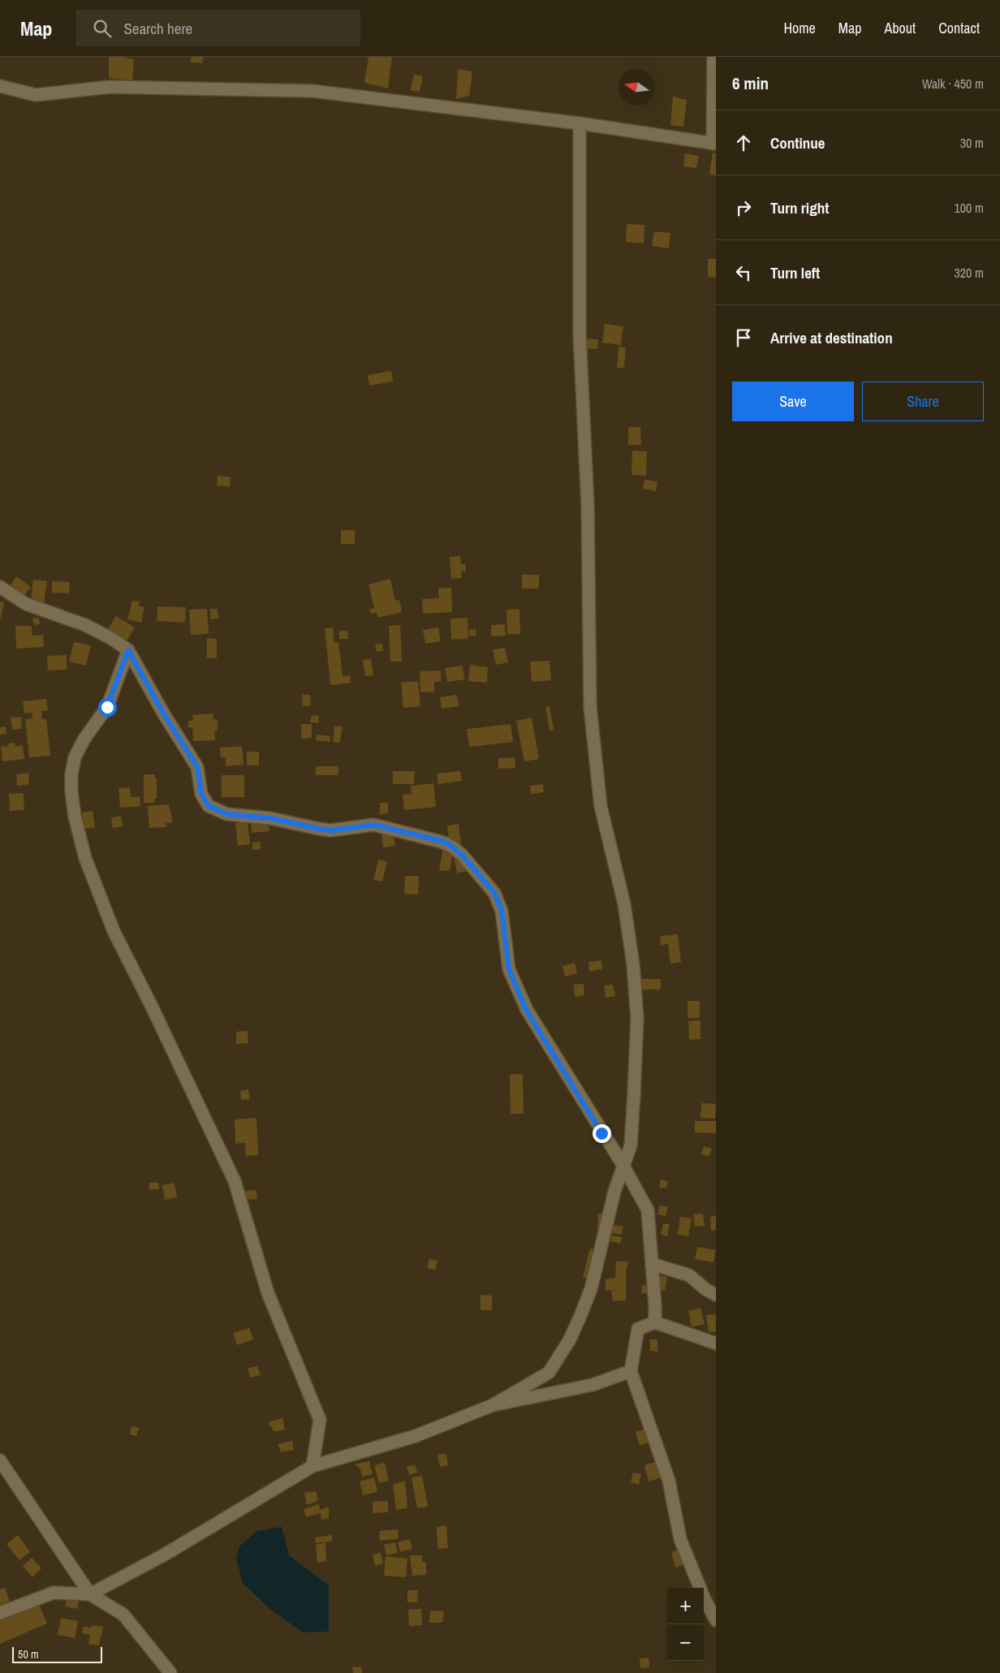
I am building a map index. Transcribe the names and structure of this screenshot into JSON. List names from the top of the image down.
{
  "scale_bar": "50 m",
  "north": "left",
  "page": {
    "header": "Map",
    "search": "Search here",
    "nav": [
      "Home",
      "Map",
      "About",
      "Contact"
    ],
    "heading": ["6 min", "Walk · 450 m"],
    "list": [
      ["Continue", "30 m"],
      ["Turn right", "100 m"],
      ["Turn left", "320 m"],
      "Arrive at destination"
    ],
    "buttons": ["Save", "Share"],
    "map_buttons": ["+", "−"],
    "scale": "50 m"
  }
}
